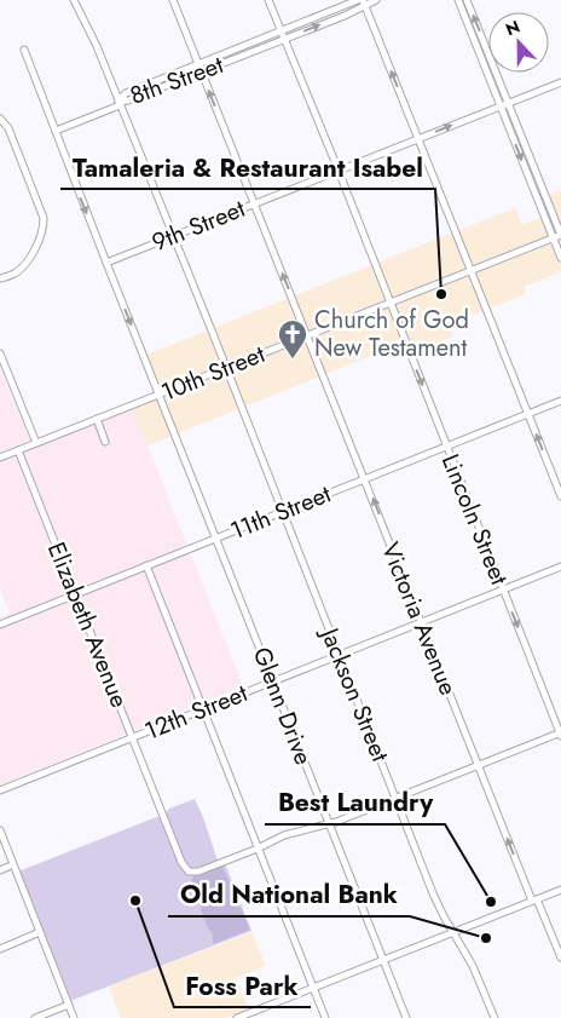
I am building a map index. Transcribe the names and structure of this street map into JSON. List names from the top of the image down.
{
  "streets": {
    "street": [
      "8th Street",
      "9th Street",
      "10th Street",
      "11th Street",
      "Lincoln Street",
      "Victoria Avenue",
      "Elizabeth Avenue",
      "Jackson Street",
      "Glenn Drive",
      "12th Street"
    ]
  },
  "crossings": [
    ["8th Street", "Lincoln Street"],
    ["8th Street", "Victoria Avenue"],
    ["8th Street", "Jackson Street"],
    ["8th Street", "Glenn Drive"],
    ["9th Street", "Lincoln Street"],
    ["9th Street", "Victoria Avenue"],
    ["9th Street", "Jackson Street"],
    ["9th Street", "Glenn Drive"],
    ["10th Street", "Lincoln Street"],
    ["10th Street", "Victoria Avenue"],
    ["10th Street", "Elizabeth Avenue"],
    ["10th Street", "Jackson Street"],
    ["10th Street", "Glenn Drive"],
    ["11th Street", "Lincoln Street"],
    ["11th Street", "Victoria Avenue"],
    ["11th Street", "Elizabeth Avenue"],
    ["11th Street", "Jackson Street"],
    ["11th Street", "Glenn Drive"],
    ["Lincoln Street", "12th Street"],
    ["Victoria Avenue", "12th Street"],
    ["Elizabeth Avenue", "12th Street"],
    ["Jackson Street", "12th Street"],
    ["Glenn Drive", "12th Street"]
  ],
  "one_way": ["Lincoln Street", "Victoria Avenue"],
  "places": {
    "other": [
      "Tamaleria & Restaurant Isabel",
      "Foss Park",
      "Best Laundry",
      "Old National Bank"
    ],
    "church": ["Church of God New Testament"]
  },
  "north": "top"
}
